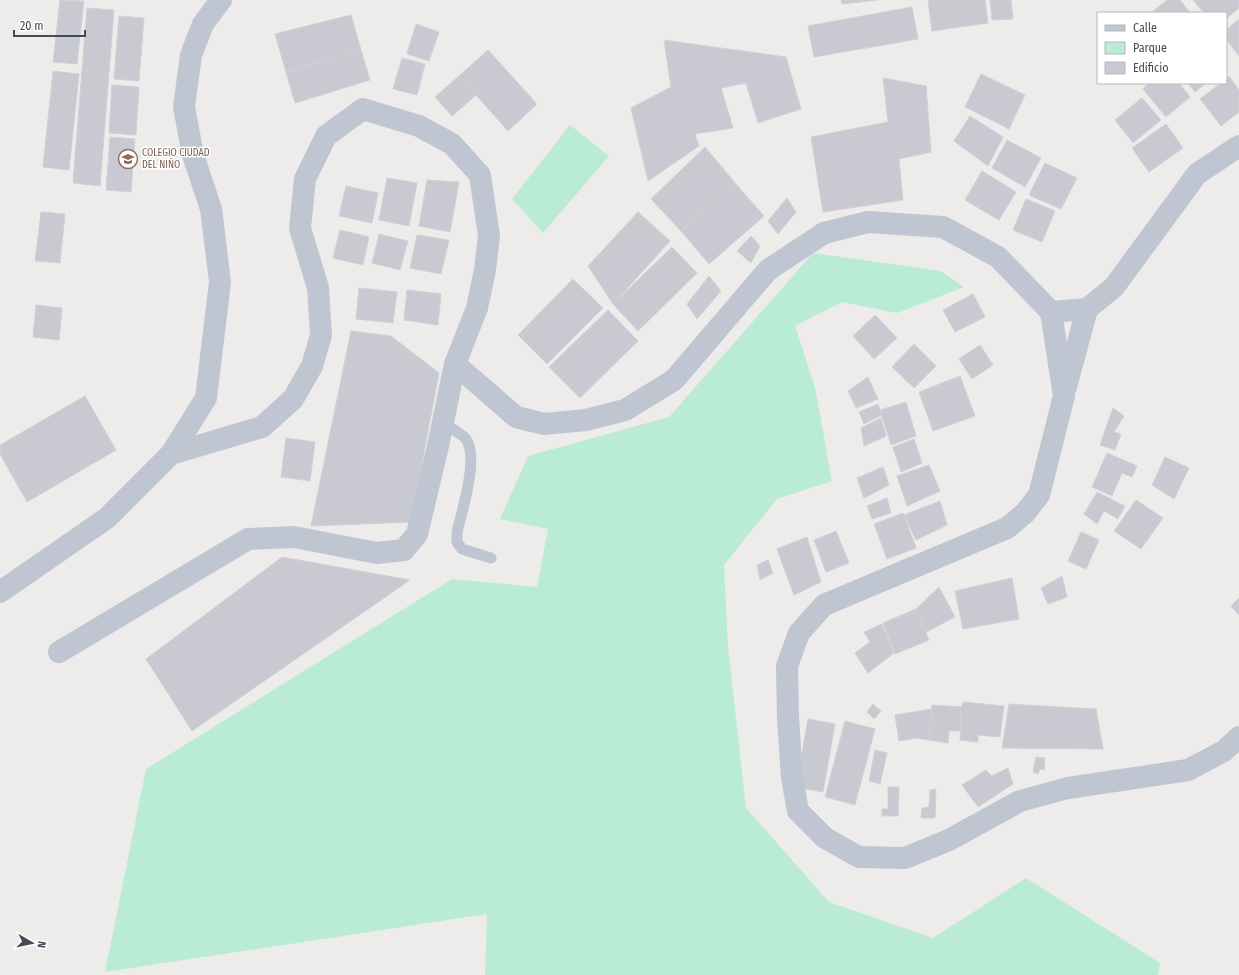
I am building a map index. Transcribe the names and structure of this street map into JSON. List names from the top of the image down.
{
  "places": {
    "school or university": ["COLEGIO CIUDAD DEL NIÑO"]
  },
  "legend": ["Calle", "Parque", "Edificio"],
  "scale_bar": "20 m",
  "north": "right"
}
